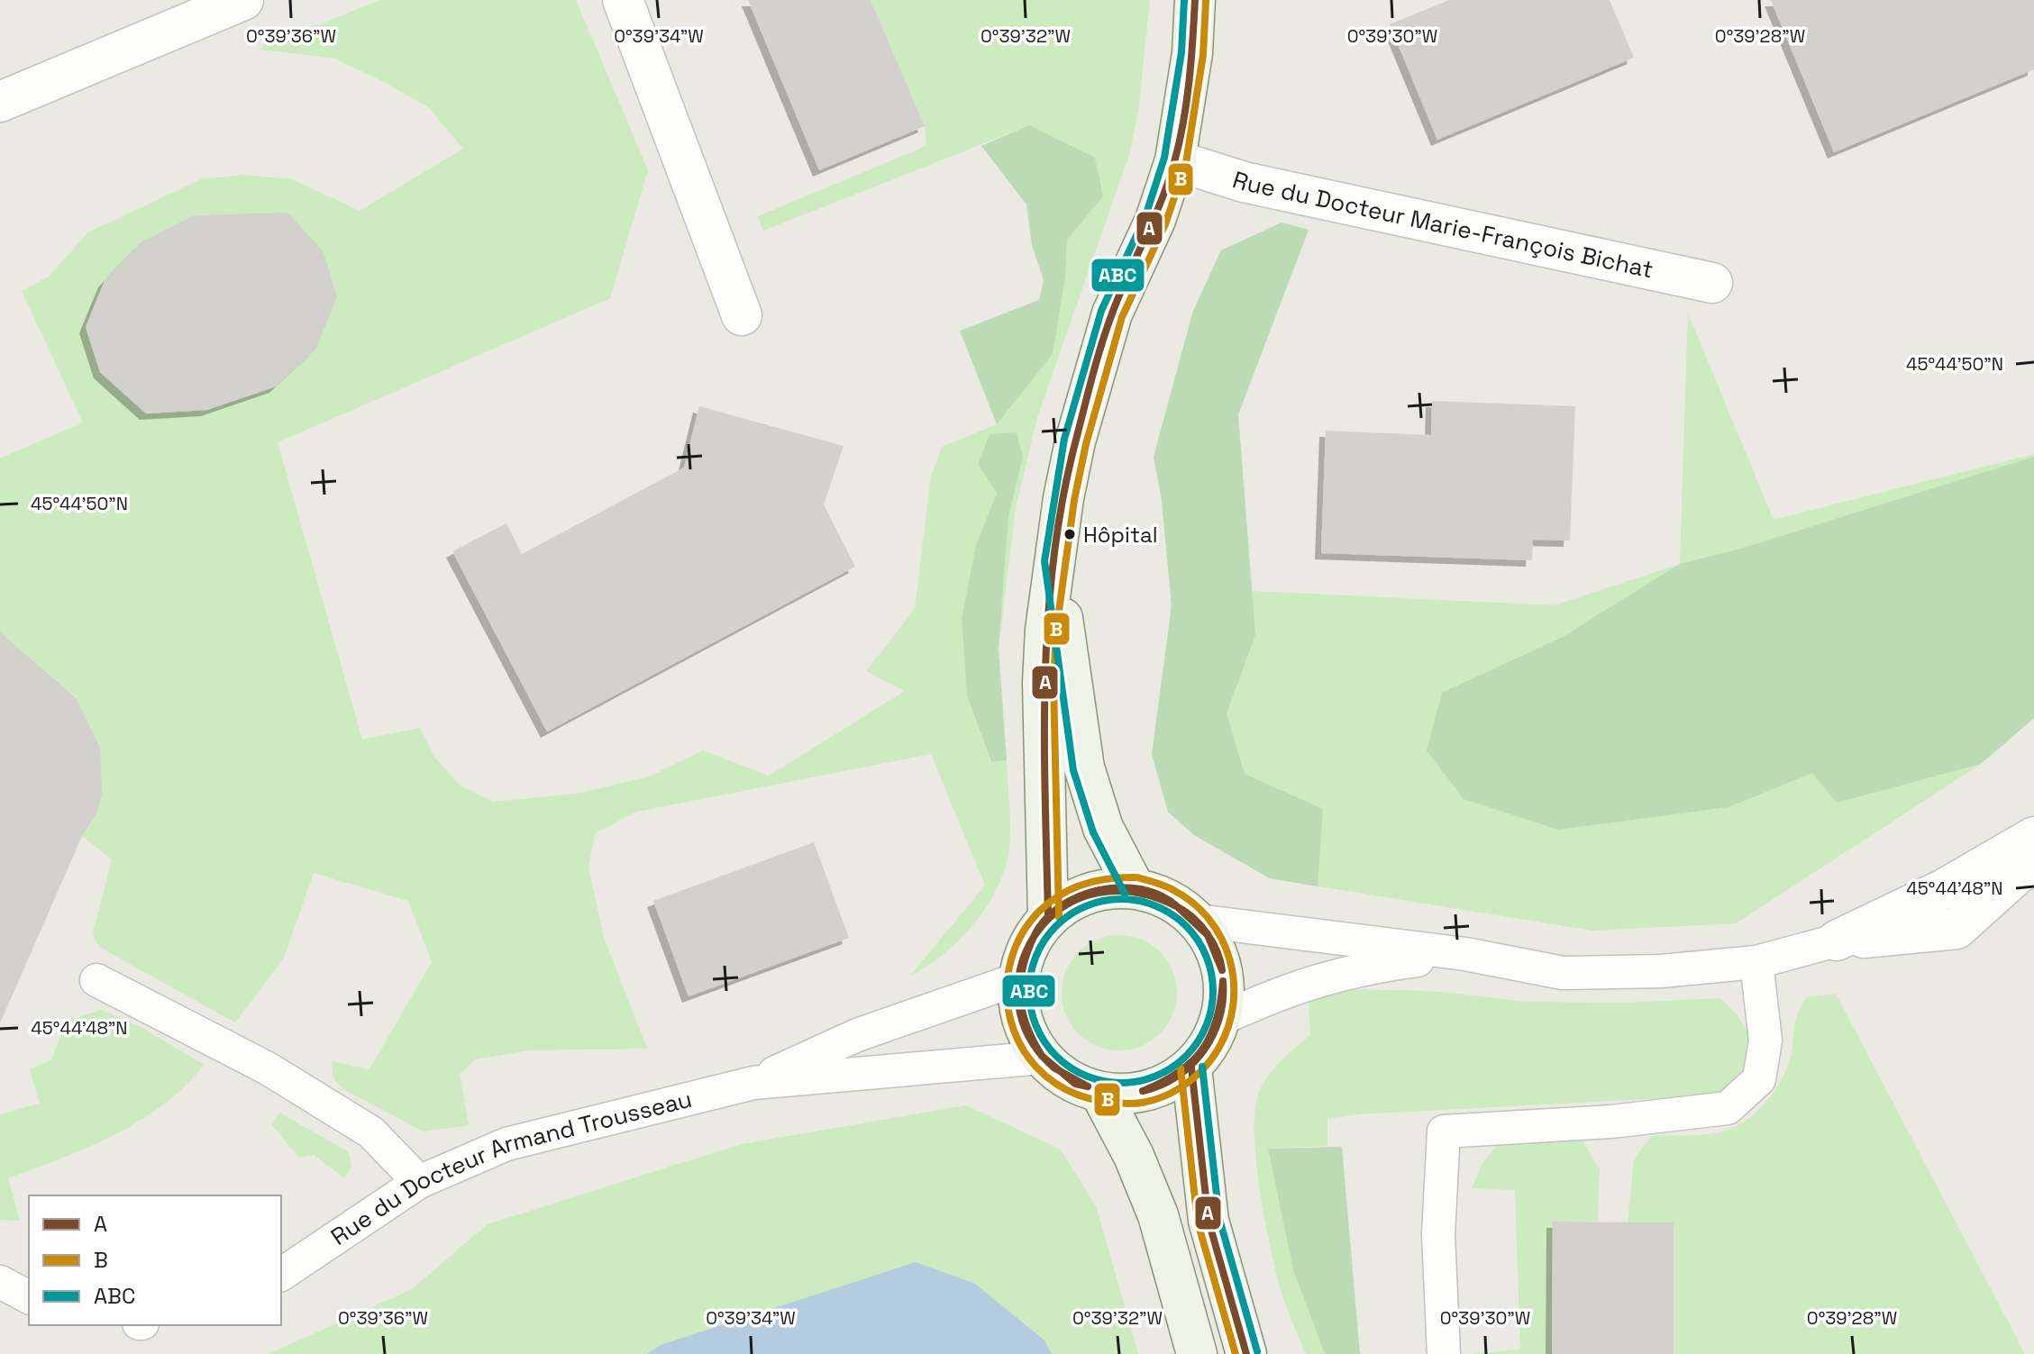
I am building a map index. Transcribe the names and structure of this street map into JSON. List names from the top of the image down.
{
  "streets": {
    "street": ["Rue du Docteur Marie-François Bichat"],
    "lane": ["Rue du Docteur Armand Trousseau"]
  },
  "places": ["Hôpital"],
  "lines": ["transit line A", "transit line ABC", "transit line B"],
  "legend": ["A", "B", "ABC"],
  "coordinates": [
    "0°39'36\"W",
    "0°39'34\"W",
    "0°39'32\"W",
    "0°39'30\"W",
    "0°39'28\"W",
    "45°44'50\"N",
    "45°44'48\"N"
  ]
}
